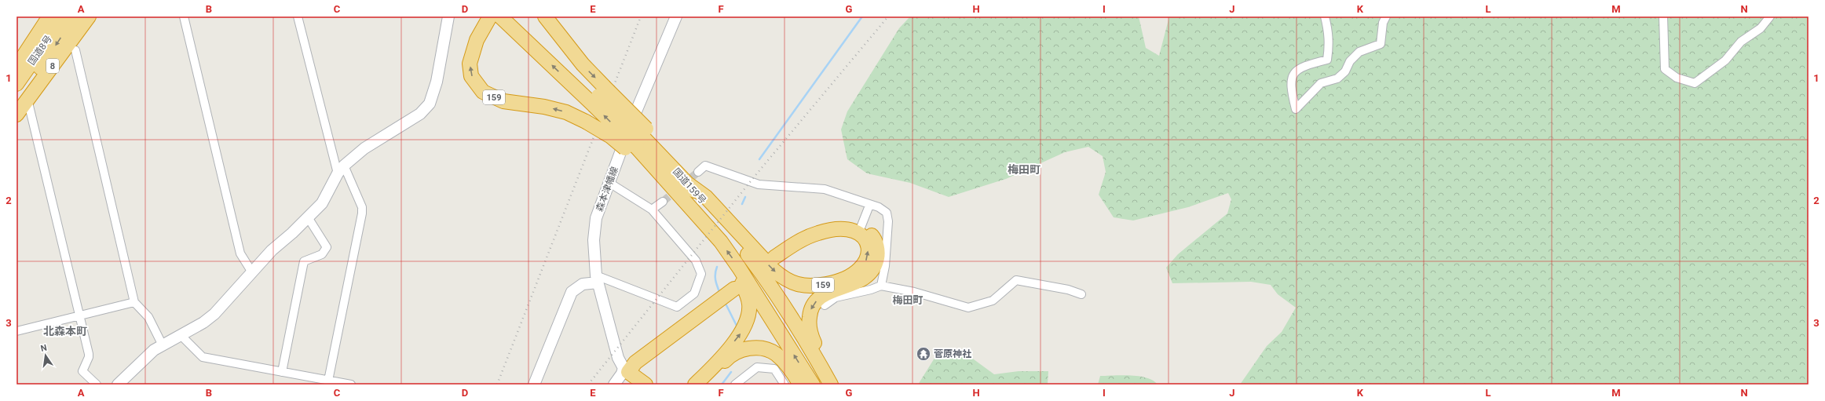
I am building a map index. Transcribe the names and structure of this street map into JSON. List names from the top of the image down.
{
  "streets": {
    "highway": [
      "国道8号",
      "8",
      "159",
      "国道159号"
    ],
    "street": ["森本津幡線"]
  },
  "crossings": [
    ["国道8号", "8"],
    ["159", "国道159号"]
  ],
  "districts": ["梅田町", "梅田町", "北森本町"],
  "places": {
    "temple": ["菅原神社"]
  },
  "north": "top",
  "grid": {
    "columns": [
      "A",
      "B",
      "C",
      "D",
      "E",
      "F",
      "G",
      "H",
      "I",
      "J",
      "K",
      "L",
      "M",
      "N"
    ],
    "rows": ["1", "2", "3"]
  }
}
